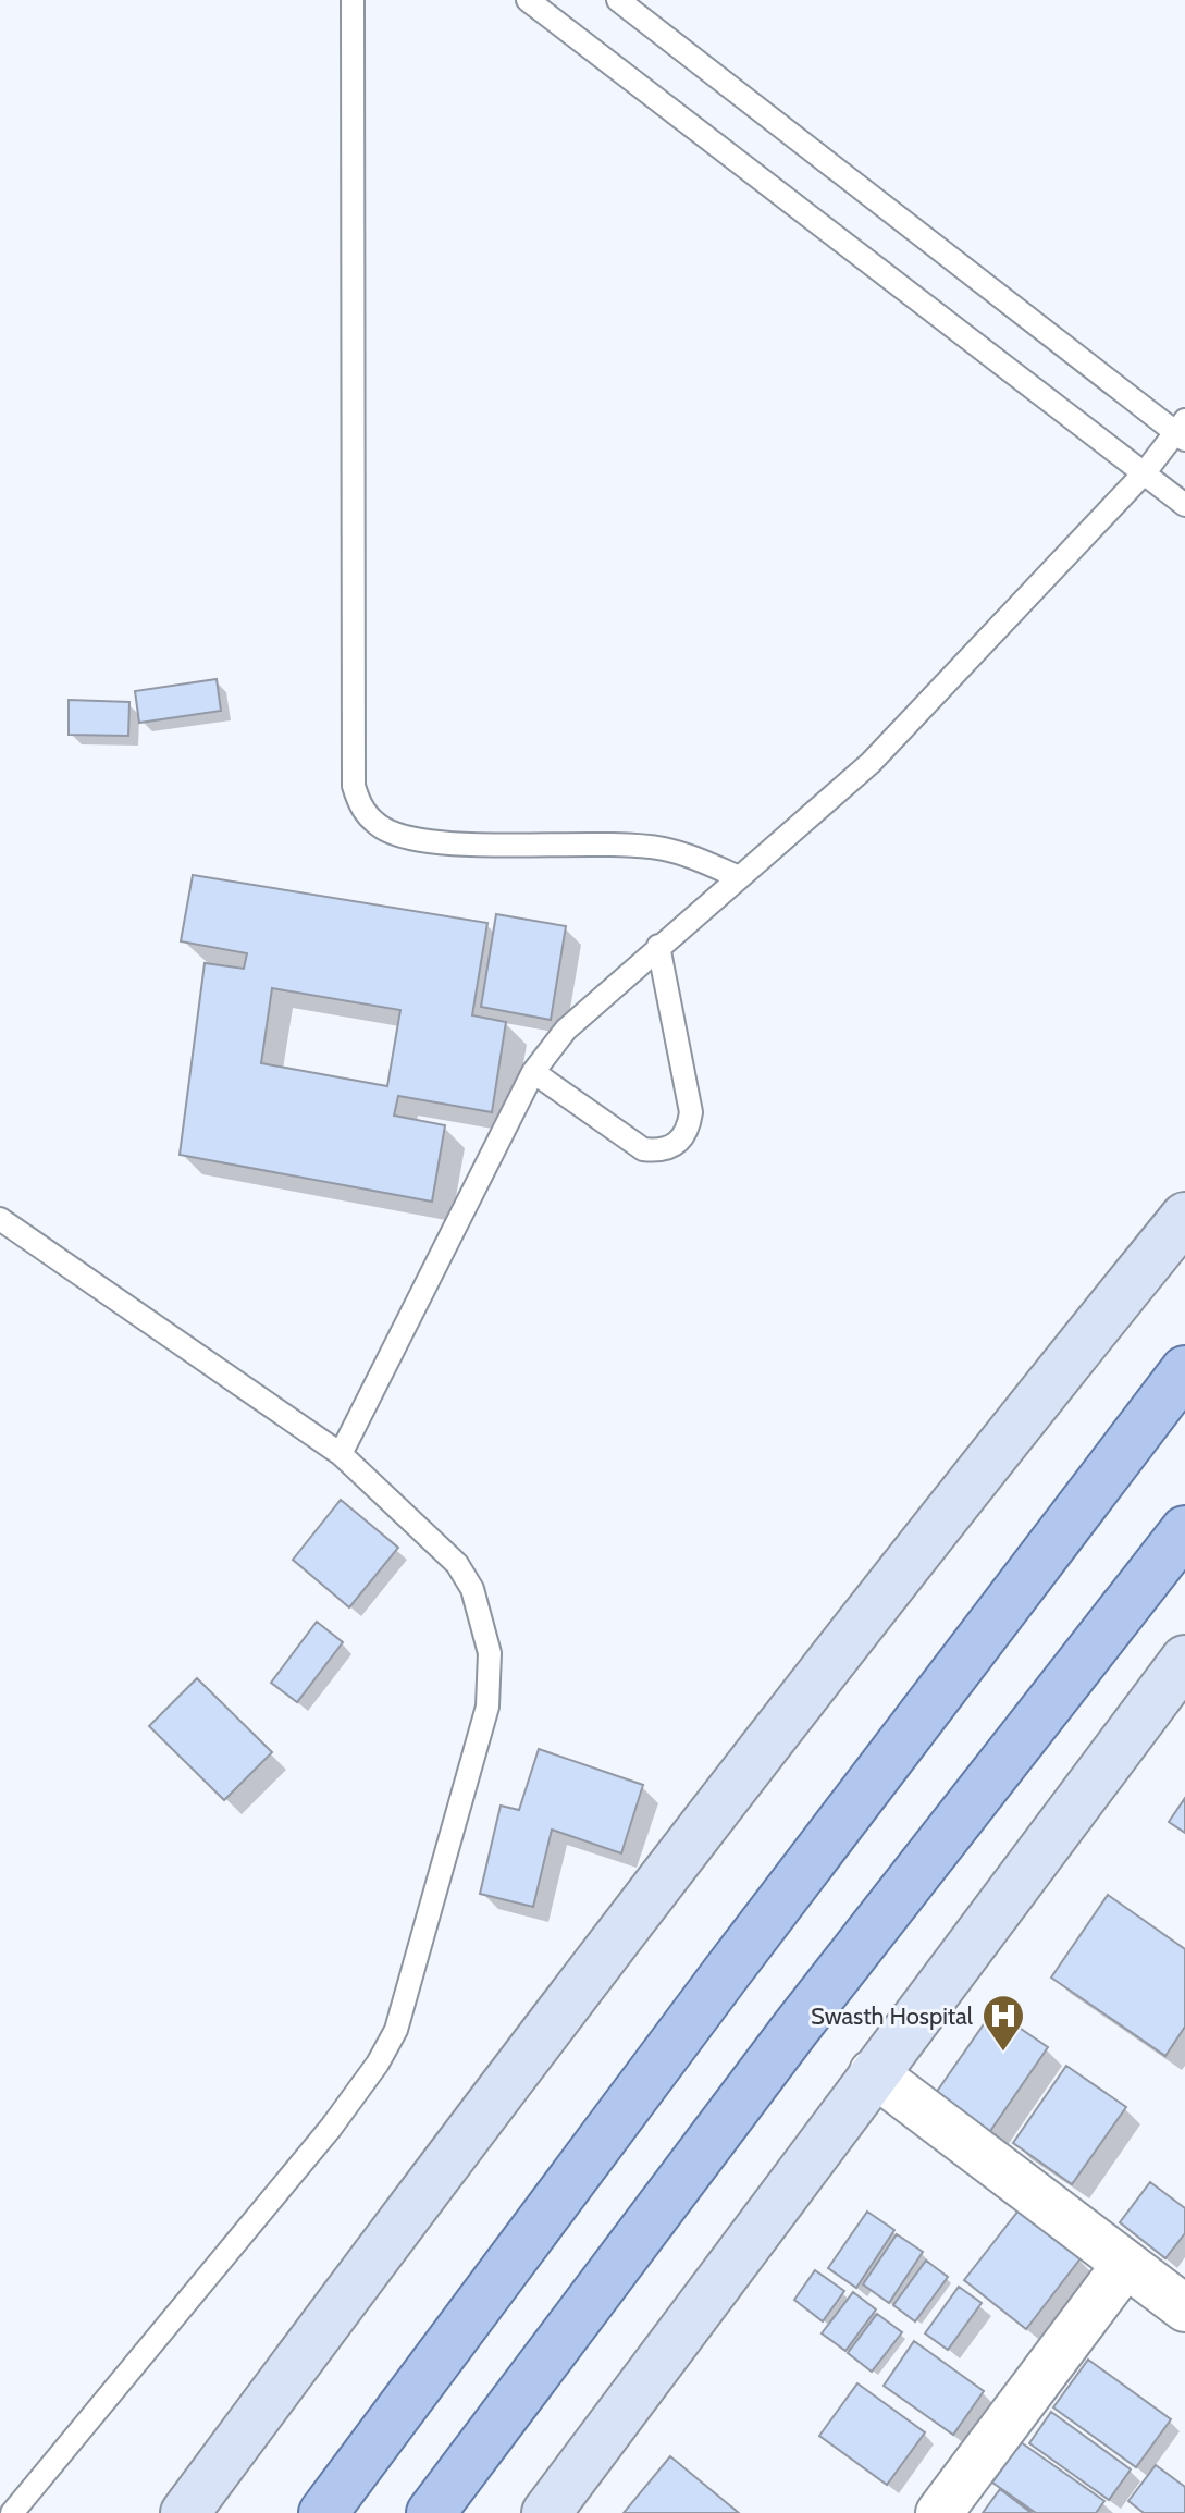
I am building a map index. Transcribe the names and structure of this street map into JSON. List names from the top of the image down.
{
  "places": {
    "hospital": ["Swasth Hospital"]
  }
}
